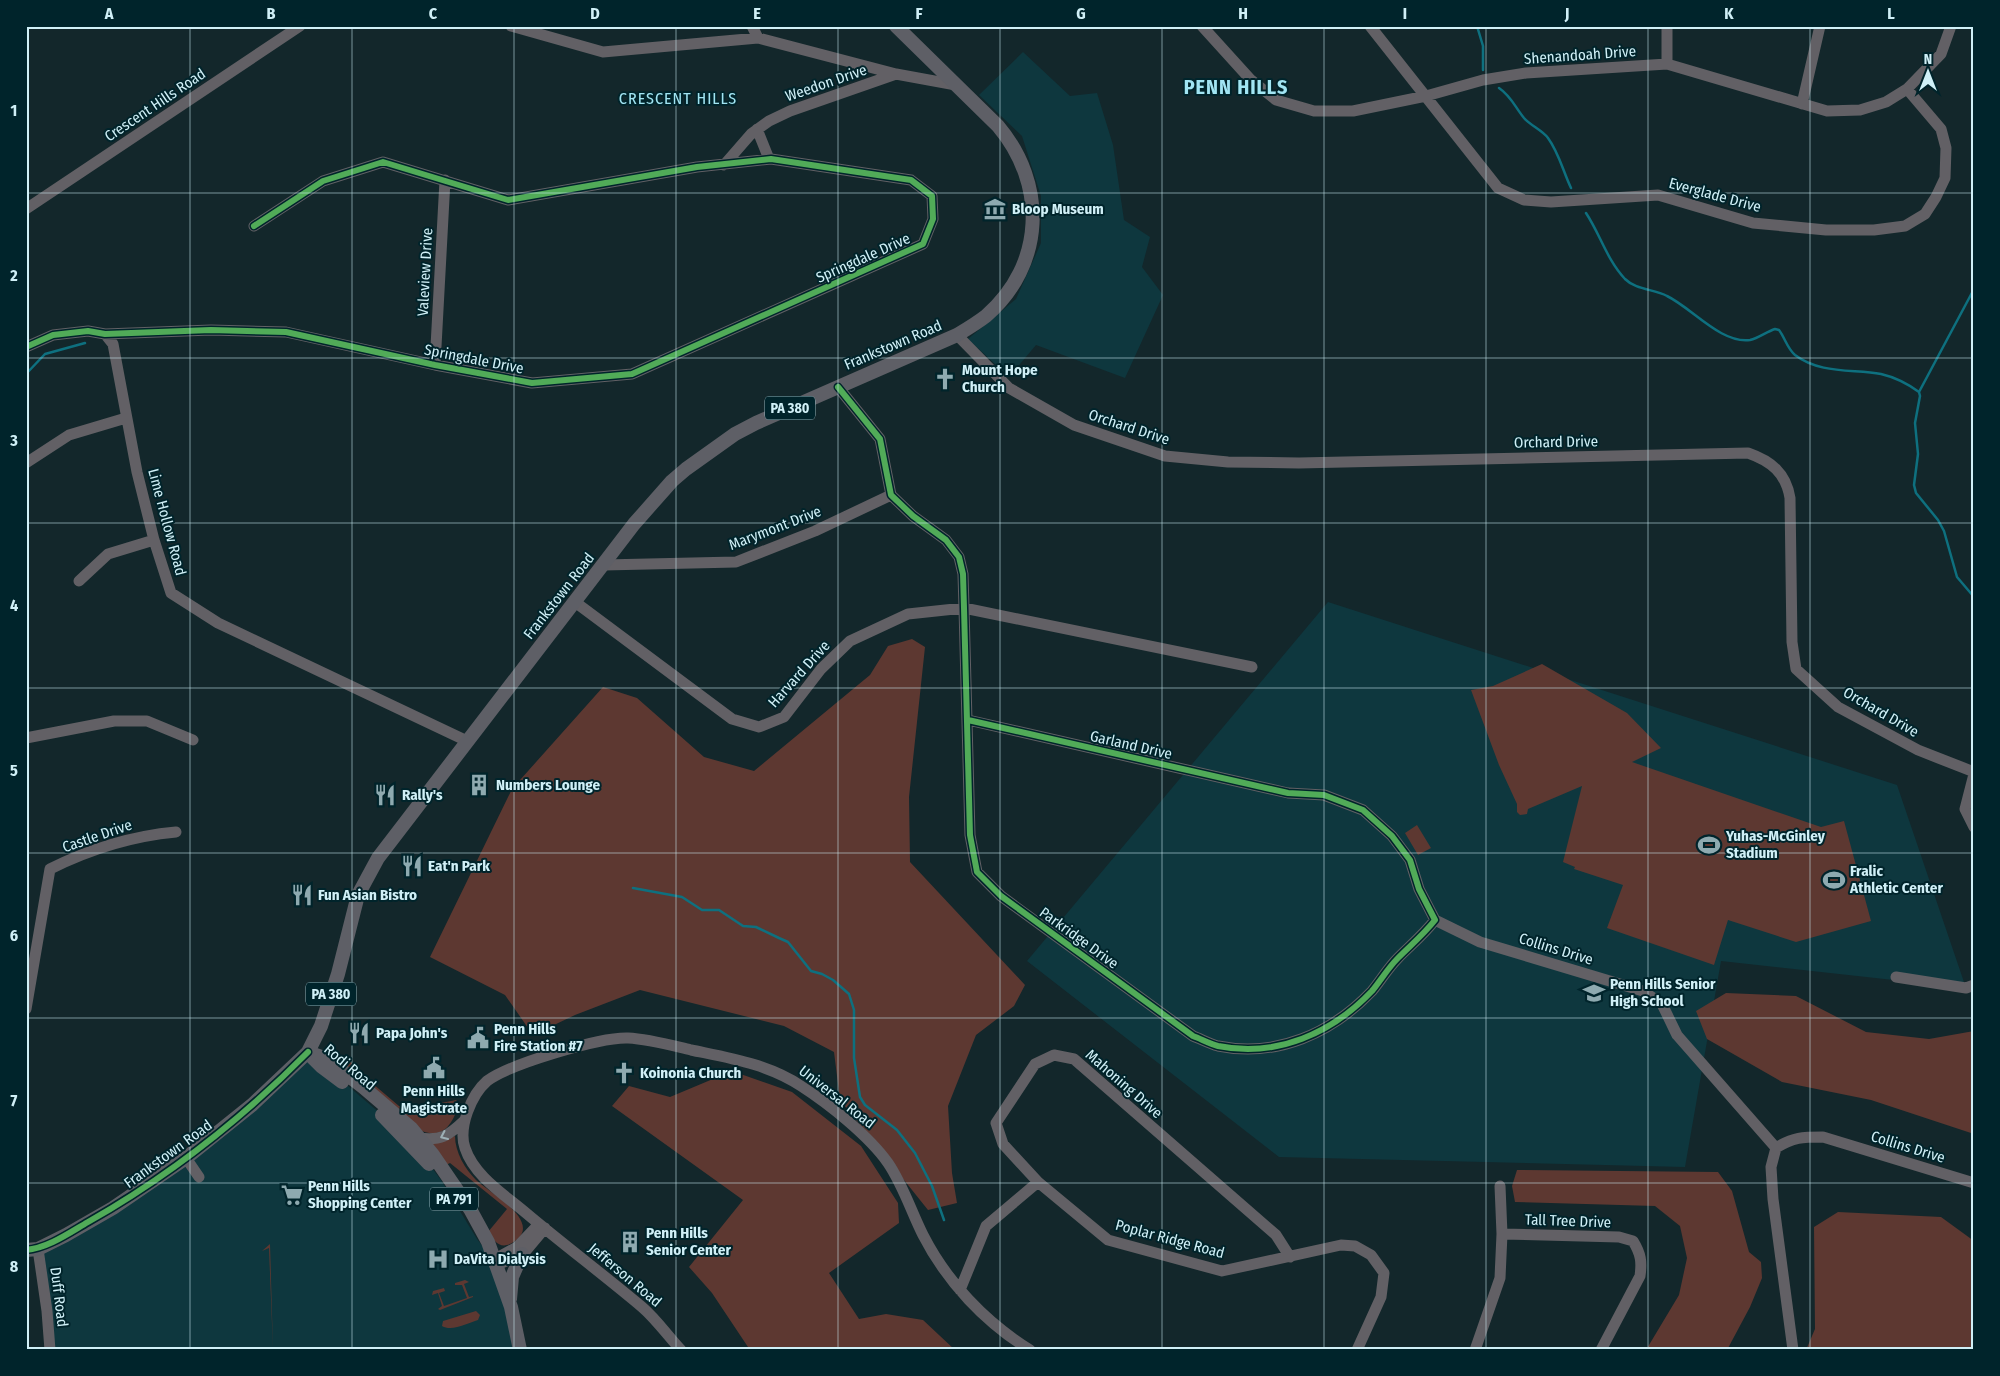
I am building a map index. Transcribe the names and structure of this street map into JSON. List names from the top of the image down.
{
  "streets": {
    "main road": [
      "Frankstown Road",
      "PA 380",
      "Rodi Road",
      "PA 791"
    ],
    "street": [
      "Shenandoah Drive",
      "Weedon Drive",
      "Crescent Hills Road",
      "Everglade Drive",
      "Springdale Drive",
      "Valeview Drive",
      "Orchard Drive",
      "Lime Hollow Road",
      "Marymont Drive",
      "Harvard Drive",
      "Garland Drive",
      "Castle Drive",
      "Parkridge Drive",
      "Collins Drive",
      "Mahoning Drive",
      "Universal Road",
      "Tall Tree Drive",
      "Poplar Ridge Road",
      "Jefferson Road",
      "Duff Road"
    ]
  },
  "crossings": [
    ["Shenandoah Drive", "Everglade Drive"],
    ["Weedon Drive", "Springdale Drive"],
    ["Weedon Drive", "Frankstown Road"],
    ["Springdale Drive", "Valeview Drive"],
    ["Springdale Drive", "Lime Hollow Road"],
    ["Frankstown Road", "Orchard Drive"],
    ["Frankstown Road", "Lime Hollow Road"],
    ["Frankstown Road", "Marymont Drive"],
    ["Frankstown Road", "Harvard Drive"],
    ["Frankstown Road", "Rodi Road"],
    ["Frankstown Road", "Duff Road"],
    ["Marymont Drive", "Parkridge Drive"],
    ["Harvard Drive", "Parkridge Drive"],
    ["Garland Drive", "Parkridge Drive"],
    ["Garland Drive", "Collins Drive"],
    ["Parkridge Drive", "Collins Drive"],
    ["Rodi Road", "Universal Road"],
    ["Mahoning Drive", "Poplar Ridge Road"],
    ["Universal Road", "Jefferson Road"]
  ],
  "districts": ["PENN HILLS", "CRESCENT HILLS"],
  "places": {
    "museum": ["Bloop Museum"],
    "church": ["Mount Hope Church", "Koinonia Church"],
    "building": ["Numbers Lounge", "Penn Hills Senior Center"],
    "restaurant": [
      "Rally's",
      "Eat'n Park",
      "Fun Asian Bistro",
      "Papa John's"
    ],
    "sports": ["Yuhas-McGinley Stadium", "Fralic Athletic Center"],
    "school or university": ["Penn Hills Senior High School"],
    "public building": ["Penn Hills Fire Station #7", "Penn Hills Magistrate"],
    "supermarket": ["Penn Hills Shopping Center"],
    "hospital": ["DaVita Dialysis"]
  },
  "north": "top",
  "grid": {
    "columns": [
      "A",
      "B",
      "C",
      "D",
      "E",
      "F",
      "G",
      "H",
      "I",
      "J",
      "K",
      "L"
    ],
    "rows": [
      "1",
      "2",
      "3",
      "4",
      "5",
      "6",
      "7",
      "8"
    ]
  }
}
